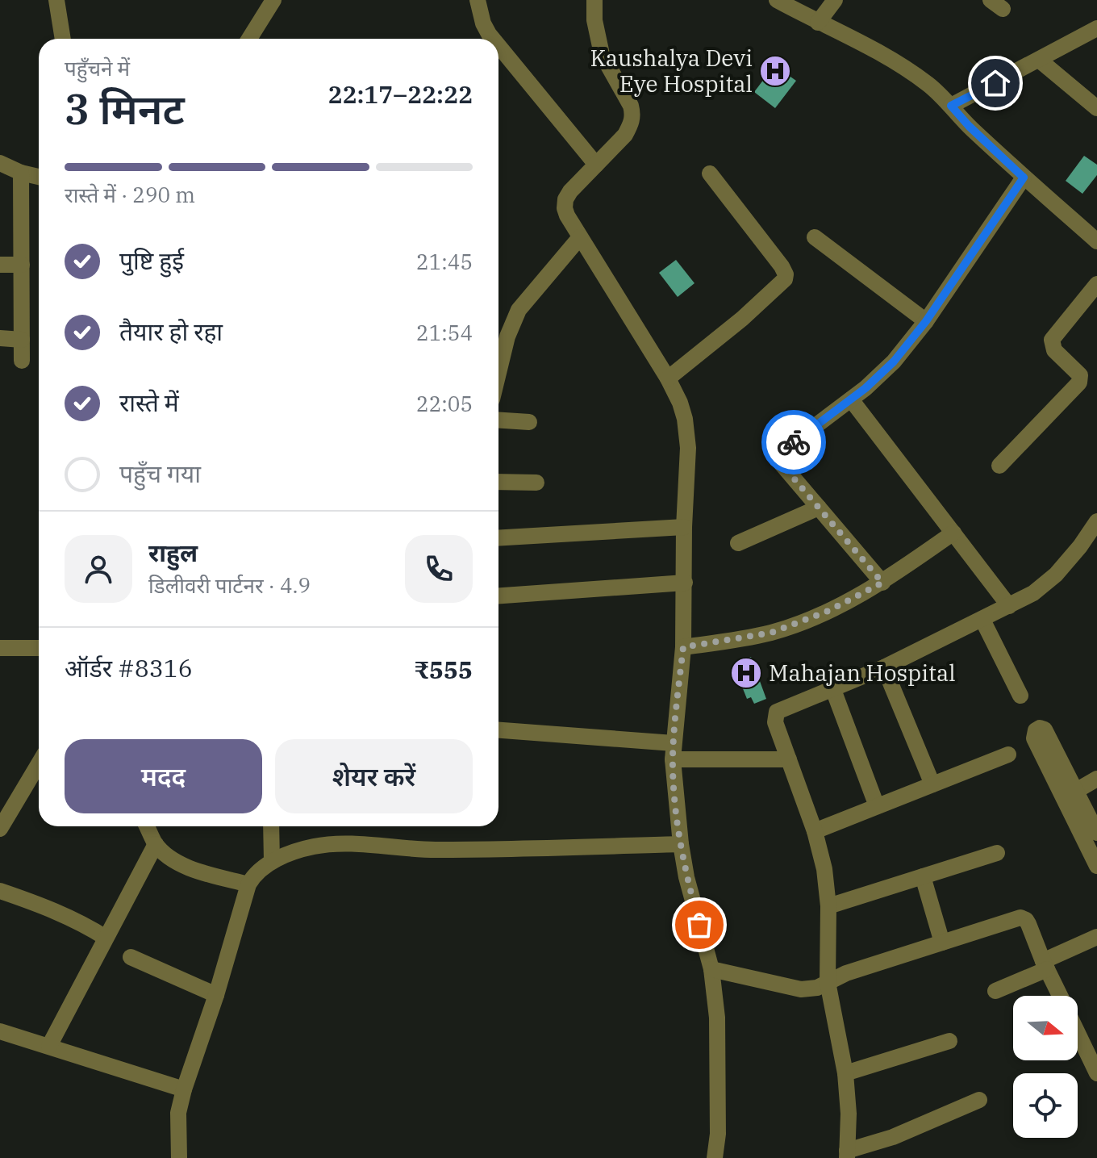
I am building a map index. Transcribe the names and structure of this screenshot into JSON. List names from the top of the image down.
{
  "places": {
    "hospital": ["Kaushalya Devi Eye Hospital", "Mahajan Hospital"]
  },
  "north": "right",
  "page": {
    "heading": ["3 मिनट", "पहुँचने में", "22:17–22:22"],
    "panel": [
      "राहुल",
      "डिलीवरी पार्टनर · 4.9",
      "ऑर्डर #8316",
      "₹555"
    ],
    "bar": "रास्ते में · 290 m",
    "list": [
      ["पुष्टि हुई", "21:45"],
      ["तैयार हो रहा", "21:54"],
      ["रास्ते में", "22:05"],
      "पहुँच गया"
    ],
    "buttons": ["मदद", "शेयर करें"]
  }
}
